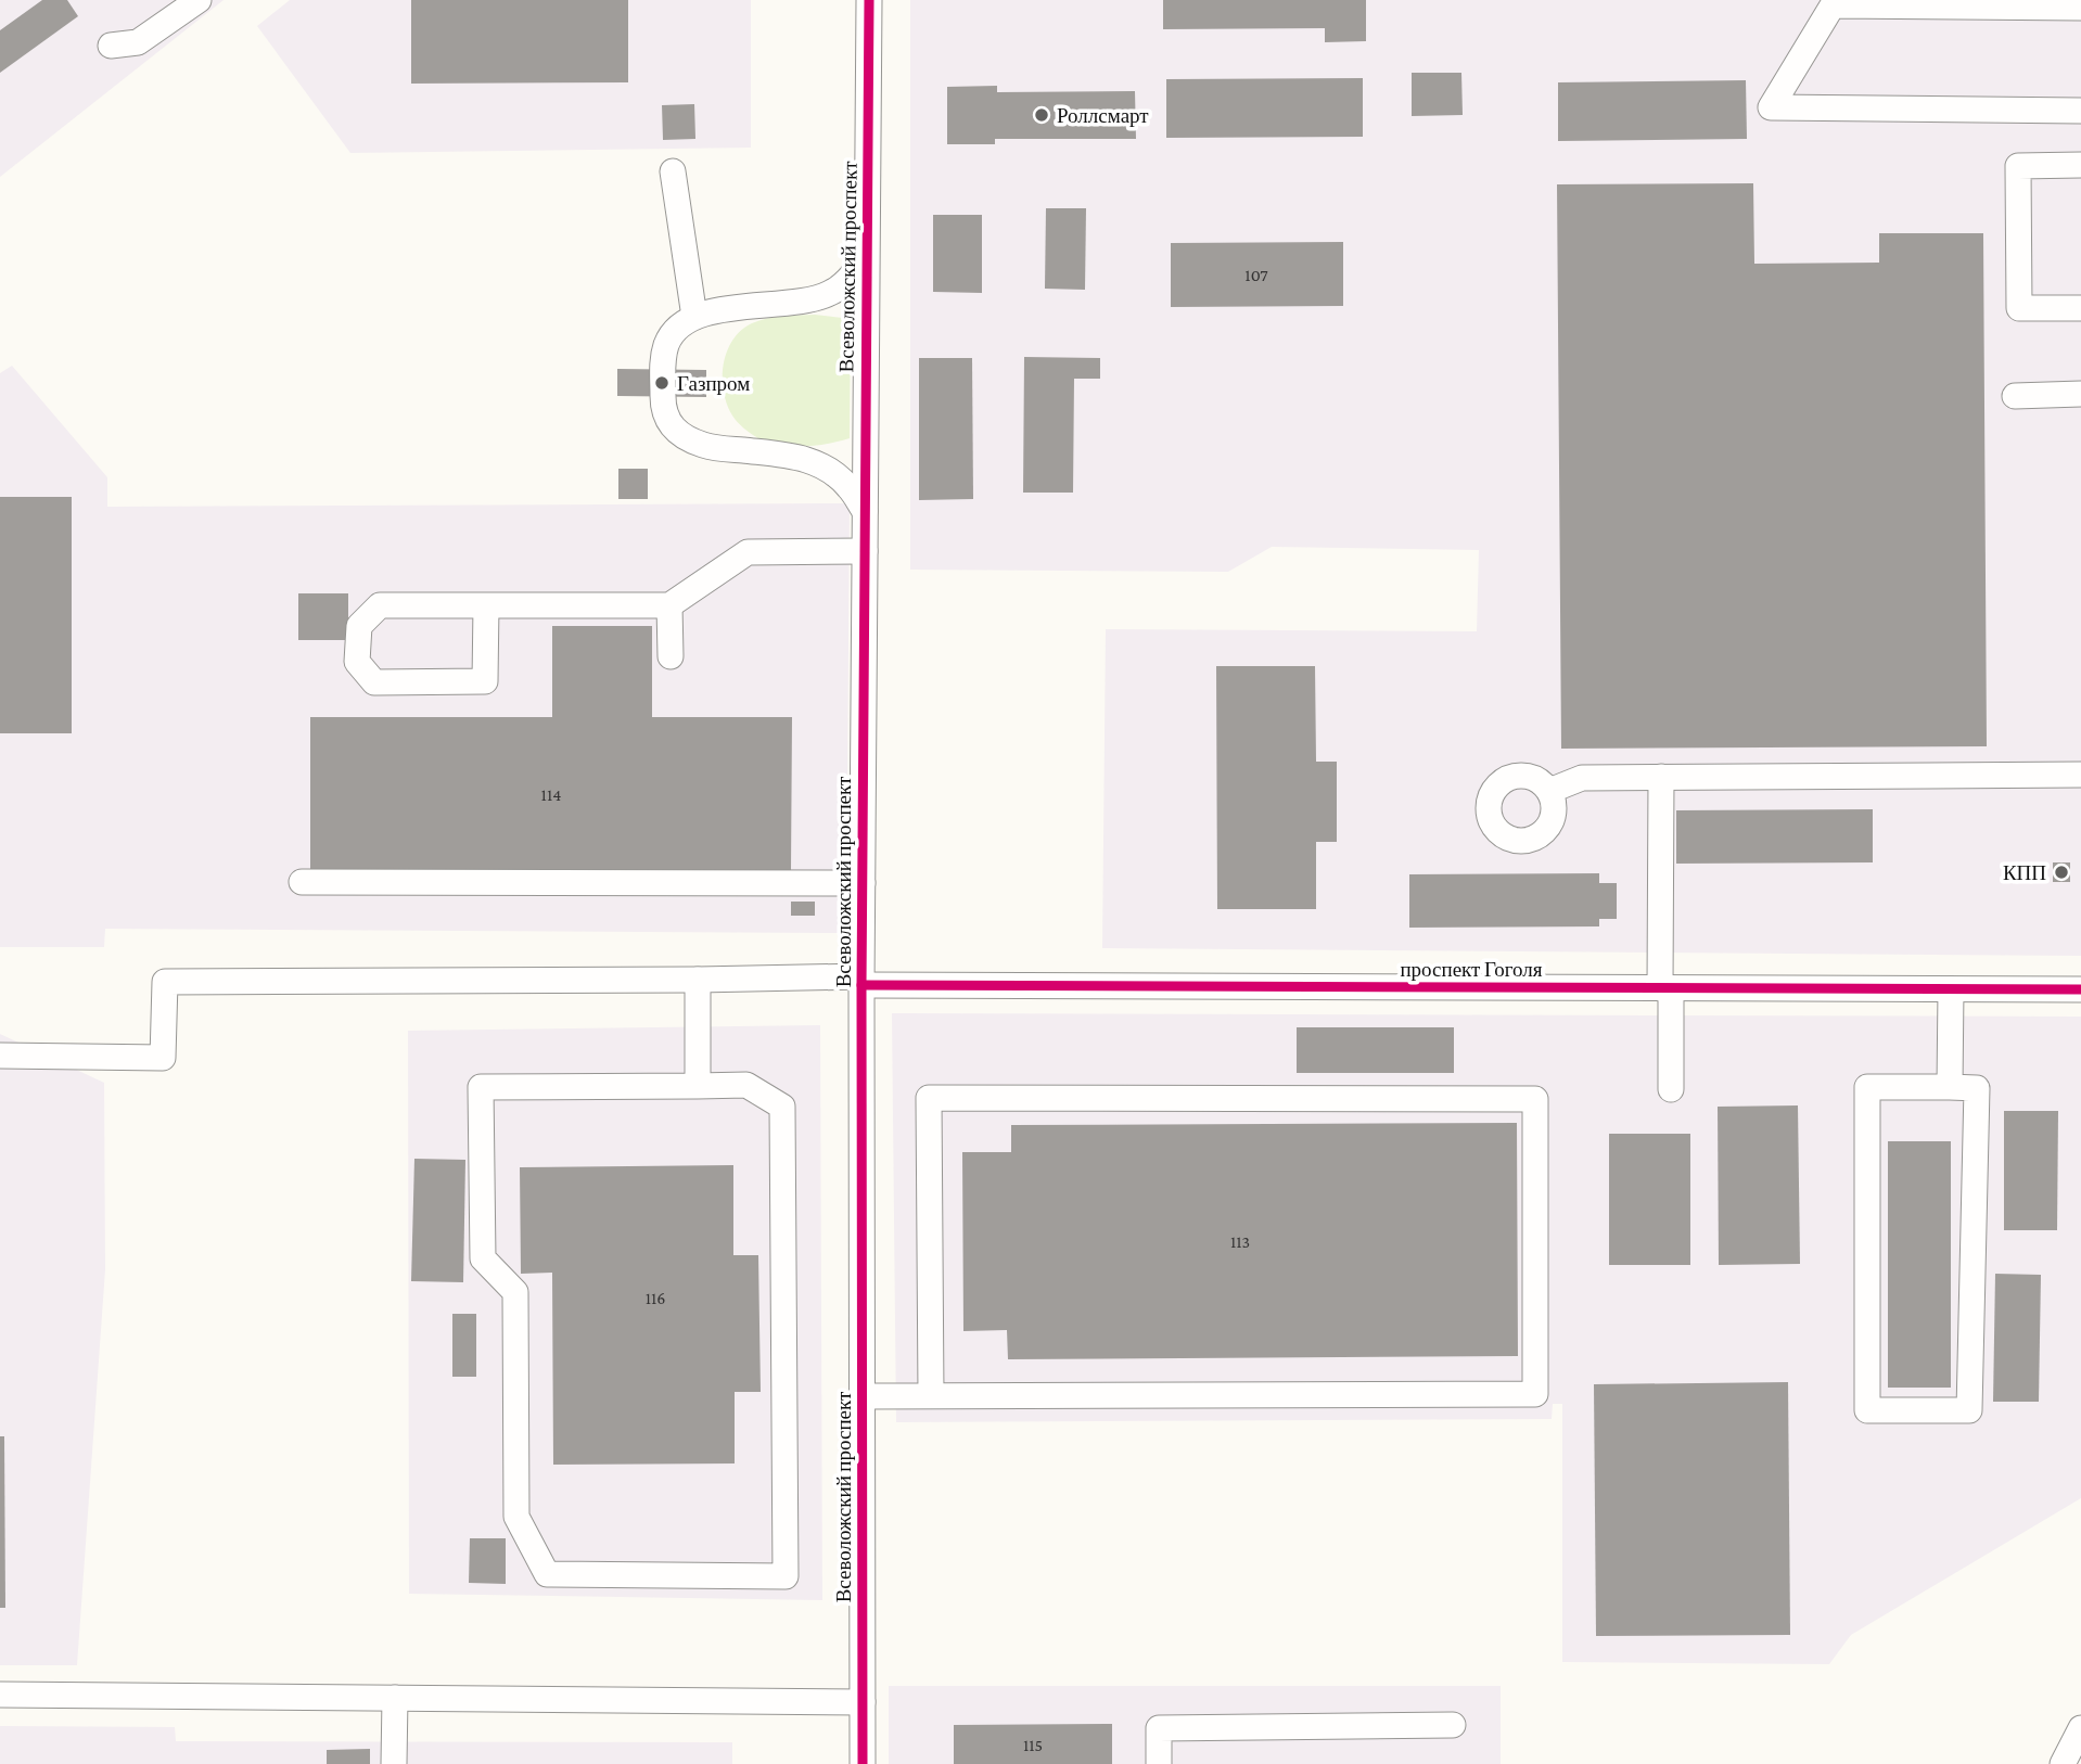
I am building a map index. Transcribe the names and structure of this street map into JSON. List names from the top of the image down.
{
  "streets": {
    "street": ["Всеволожский проспект", "проспект Гоголя"]
  },
  "crossings": [
    ["Всеволожский проспект", "проспект Гоголя"]
  ],
  "places": ["Роллсмарт", "Газпром", "КПП"],
  "house_numbers": [
    "107",
    "114",
    "113",
    "116",
    "115"
  ]
}
